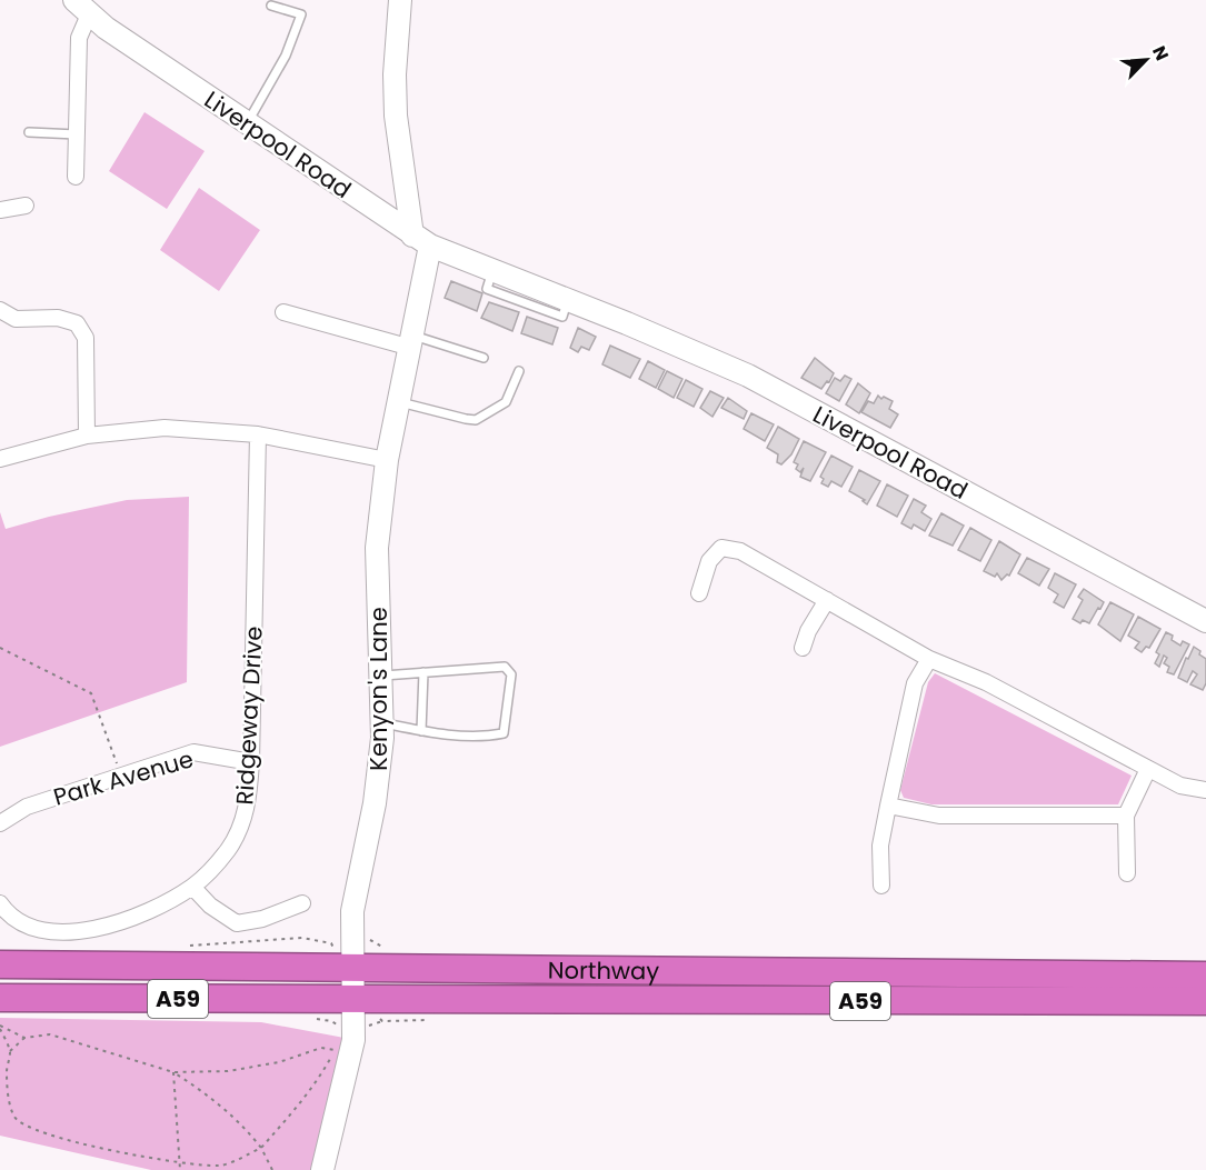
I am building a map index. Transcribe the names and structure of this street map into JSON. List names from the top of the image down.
{
  "streets": {
    "highway": ["Northway", "A59"],
    "main road": ["Liverpool Road", "Kenyon's Lane"],
    "street": ["Ridgeway Drive", "Park Avenue"]
  },
  "crossings": [
    ["Liverpool Road", "Kenyon's Lane"],
    ["Kenyon's Lane", "Northway"],
    ["Ridgeway Drive", "Park Avenue"]
  ],
  "north": "top right"
}
